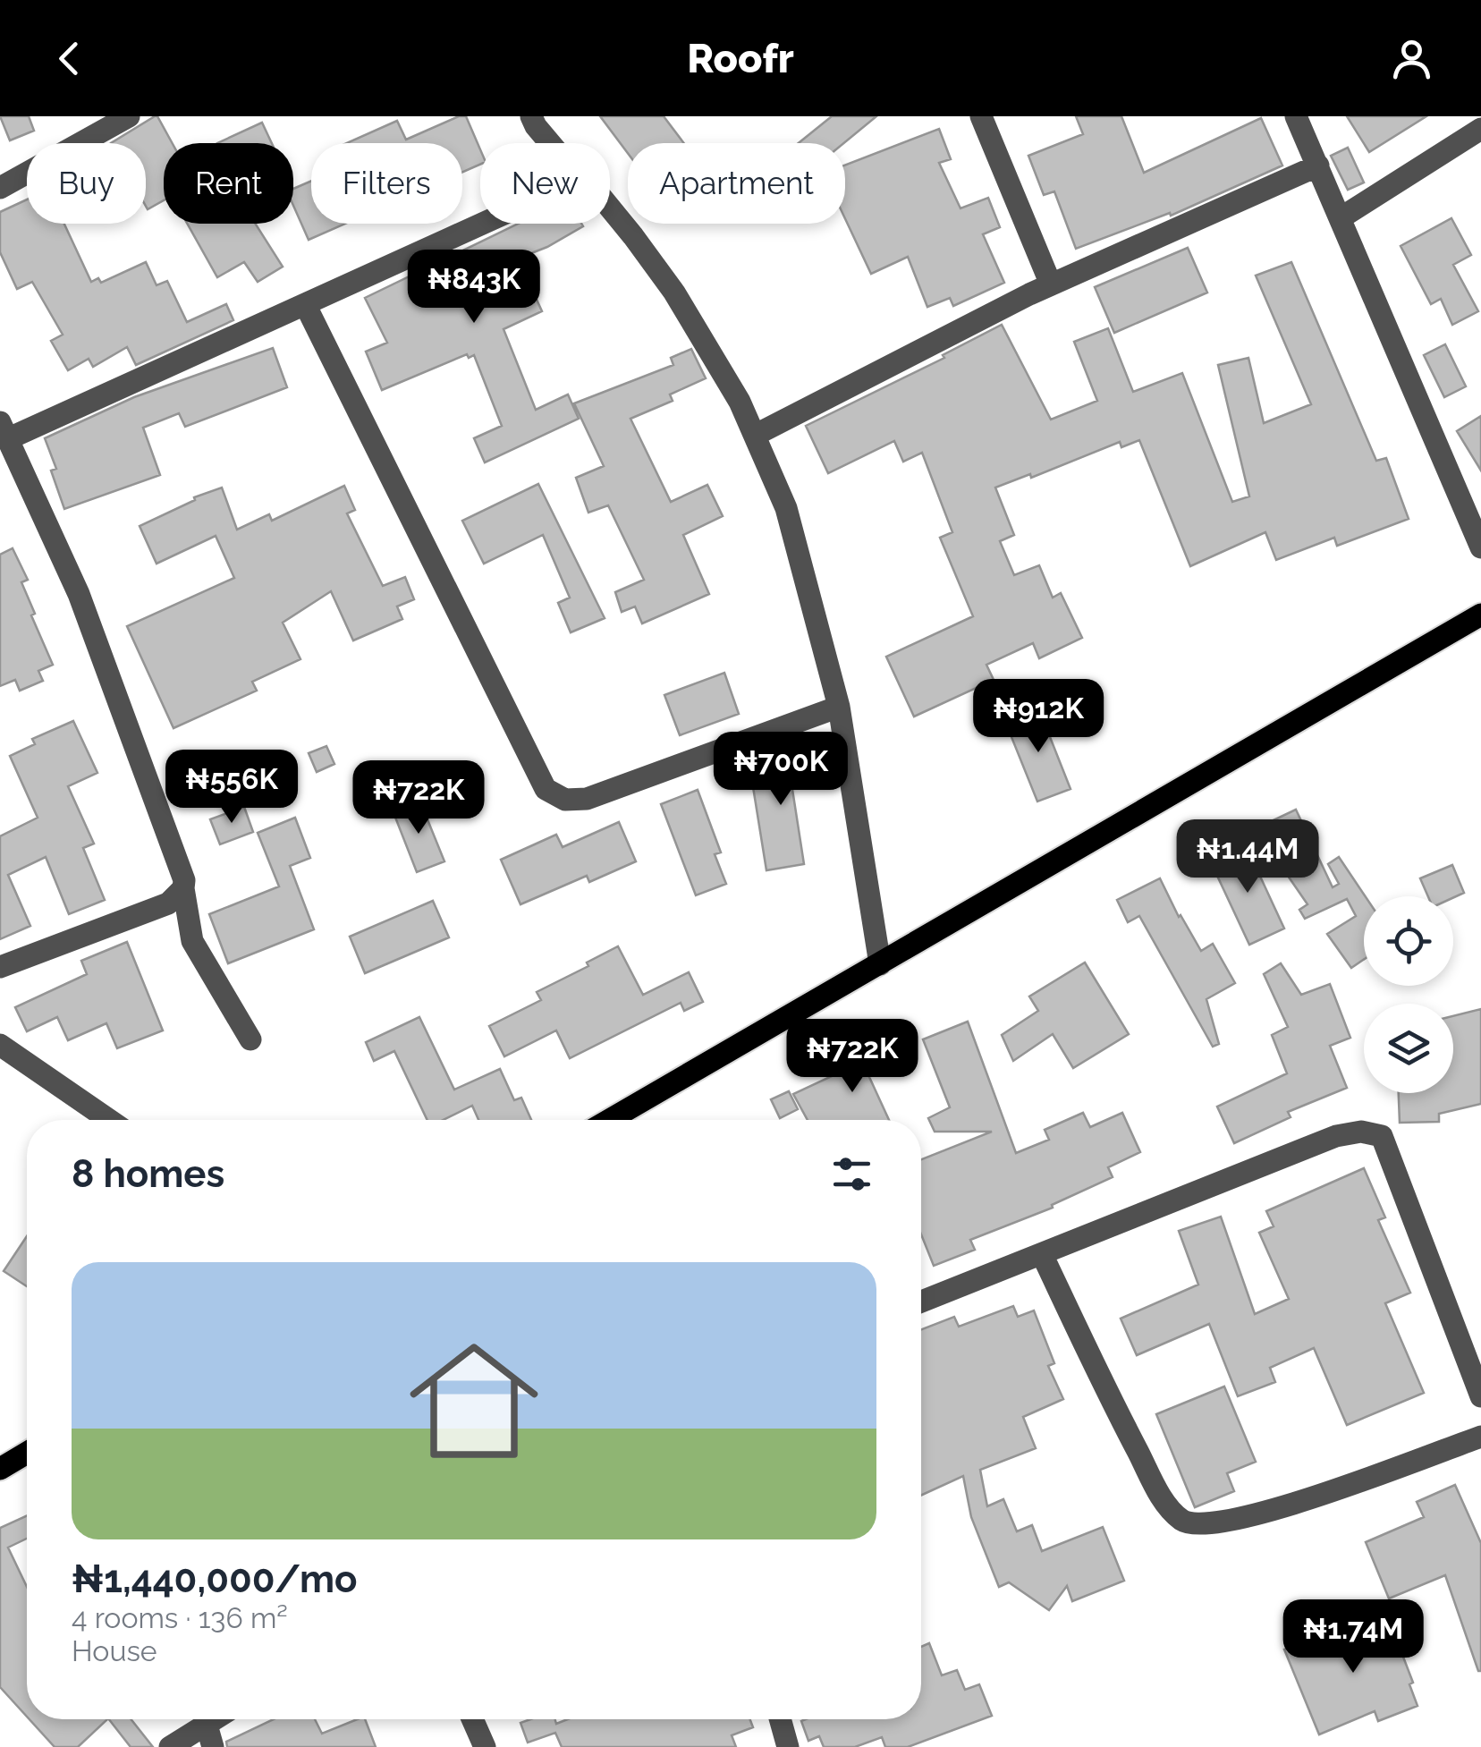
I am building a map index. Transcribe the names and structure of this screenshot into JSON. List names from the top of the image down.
{
  "page": {
    "header": "Roofr",
    "chip": [
      "Buy",
      "Rent",
      "Filters",
      "New",
      "Apartment"
    ],
    "price": [
      "₦843K",
      "₦912K",
      "₦700K",
      "₦556K",
      "₦722K",
      "₦1.44M",
      "₦722K",
      "₦1.74M"
    ],
    "heading": "8 homes",
    "list": [
      {
        "name": "₦1,440,000/mo",
        "note": "4 rooms · 136 m² · House"
      }
    ]
  }
}
